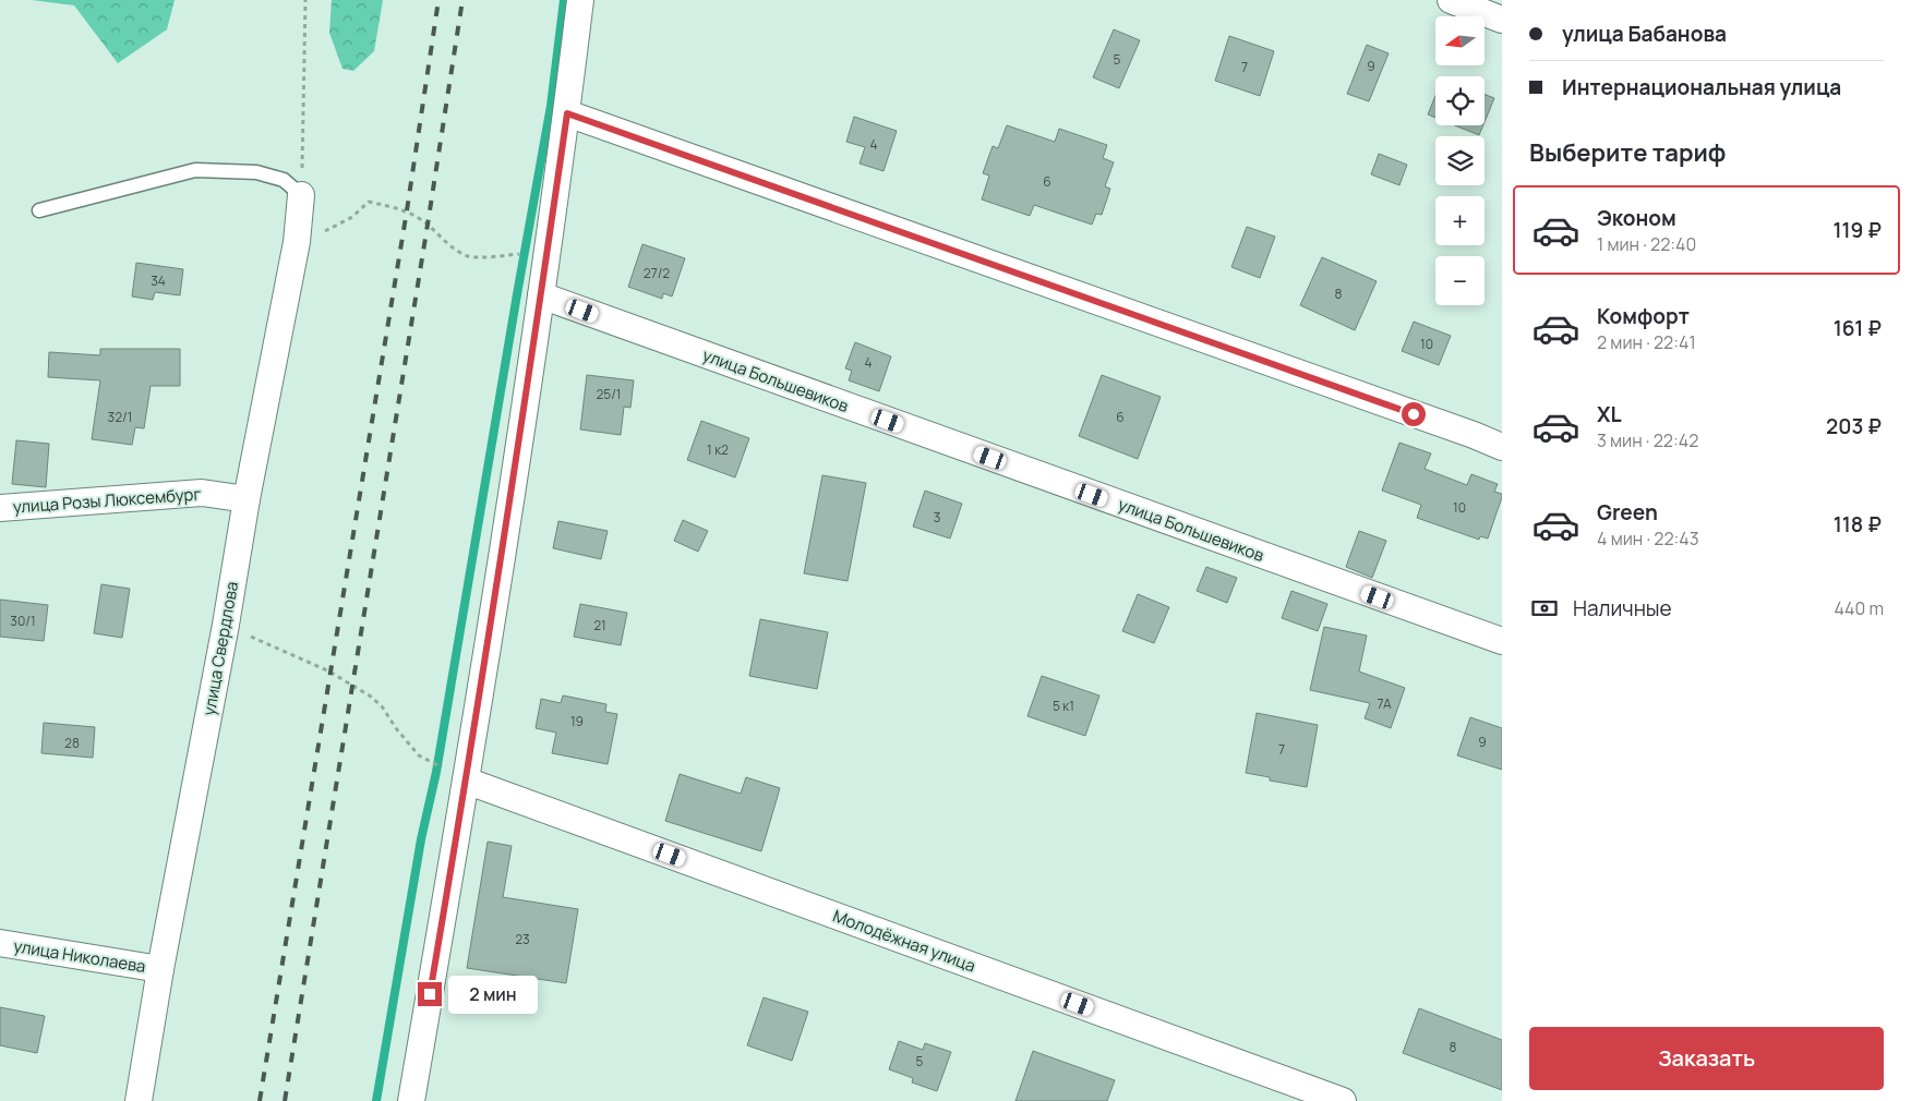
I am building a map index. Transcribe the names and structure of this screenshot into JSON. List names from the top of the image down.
{
  "streets": {
    "street": [
      "улица Большевиков",
      "улица Розы Люксембург",
      "улица Свердлова",
      "Молодёжная улица",
      "улица Николаева"
    ]
  },
  "crossings": [
    ["улица Розы Люксембург", "улица Свердлова"],
    ["улица Свердлова", "улица Николаева"]
  ],
  "house_numbers": [
    "5",
    "9",
    "7",
    "4",
    "6",
    "27/2",
    "34",
    "8",
    "10",
    "4",
    "25/1",
    "32/1",
    "6",
    "1 к2",
    "10",
    "3",
    "30/1",
    "21",
    "7А",
    "5 к1",
    "19",
    "9",
    "28",
    "7",
    "23",
    "8",
    "5"
  ],
  "north": "left",
  "page": {
    "banner": ["улица Бабанова", "Интернациональная улица"],
    "map_buttons": ["+", "−"],
    "heading": "Выберите тариф",
    "list": [
      {
        "name": "Эконом",
        "note": "1 мин · 22:40",
        "value": "119 ₽"
      },
      {
        "name": "Комфорт",
        "note": "2 мин · 22:41",
        "value": "161 ₽"
      },
      {
        "name": "XL",
        "note": "3 мин · 22:42",
        "value": "203 ₽"
      },
      {
        "name": "Green",
        "note": "4 мин · 22:43",
        "value": "118 ₽"
      }
    ],
    "pay": ["Наличные", "440 m"],
    "bubble": "2 мин",
    "buttons": "Заказать"
  }
}
